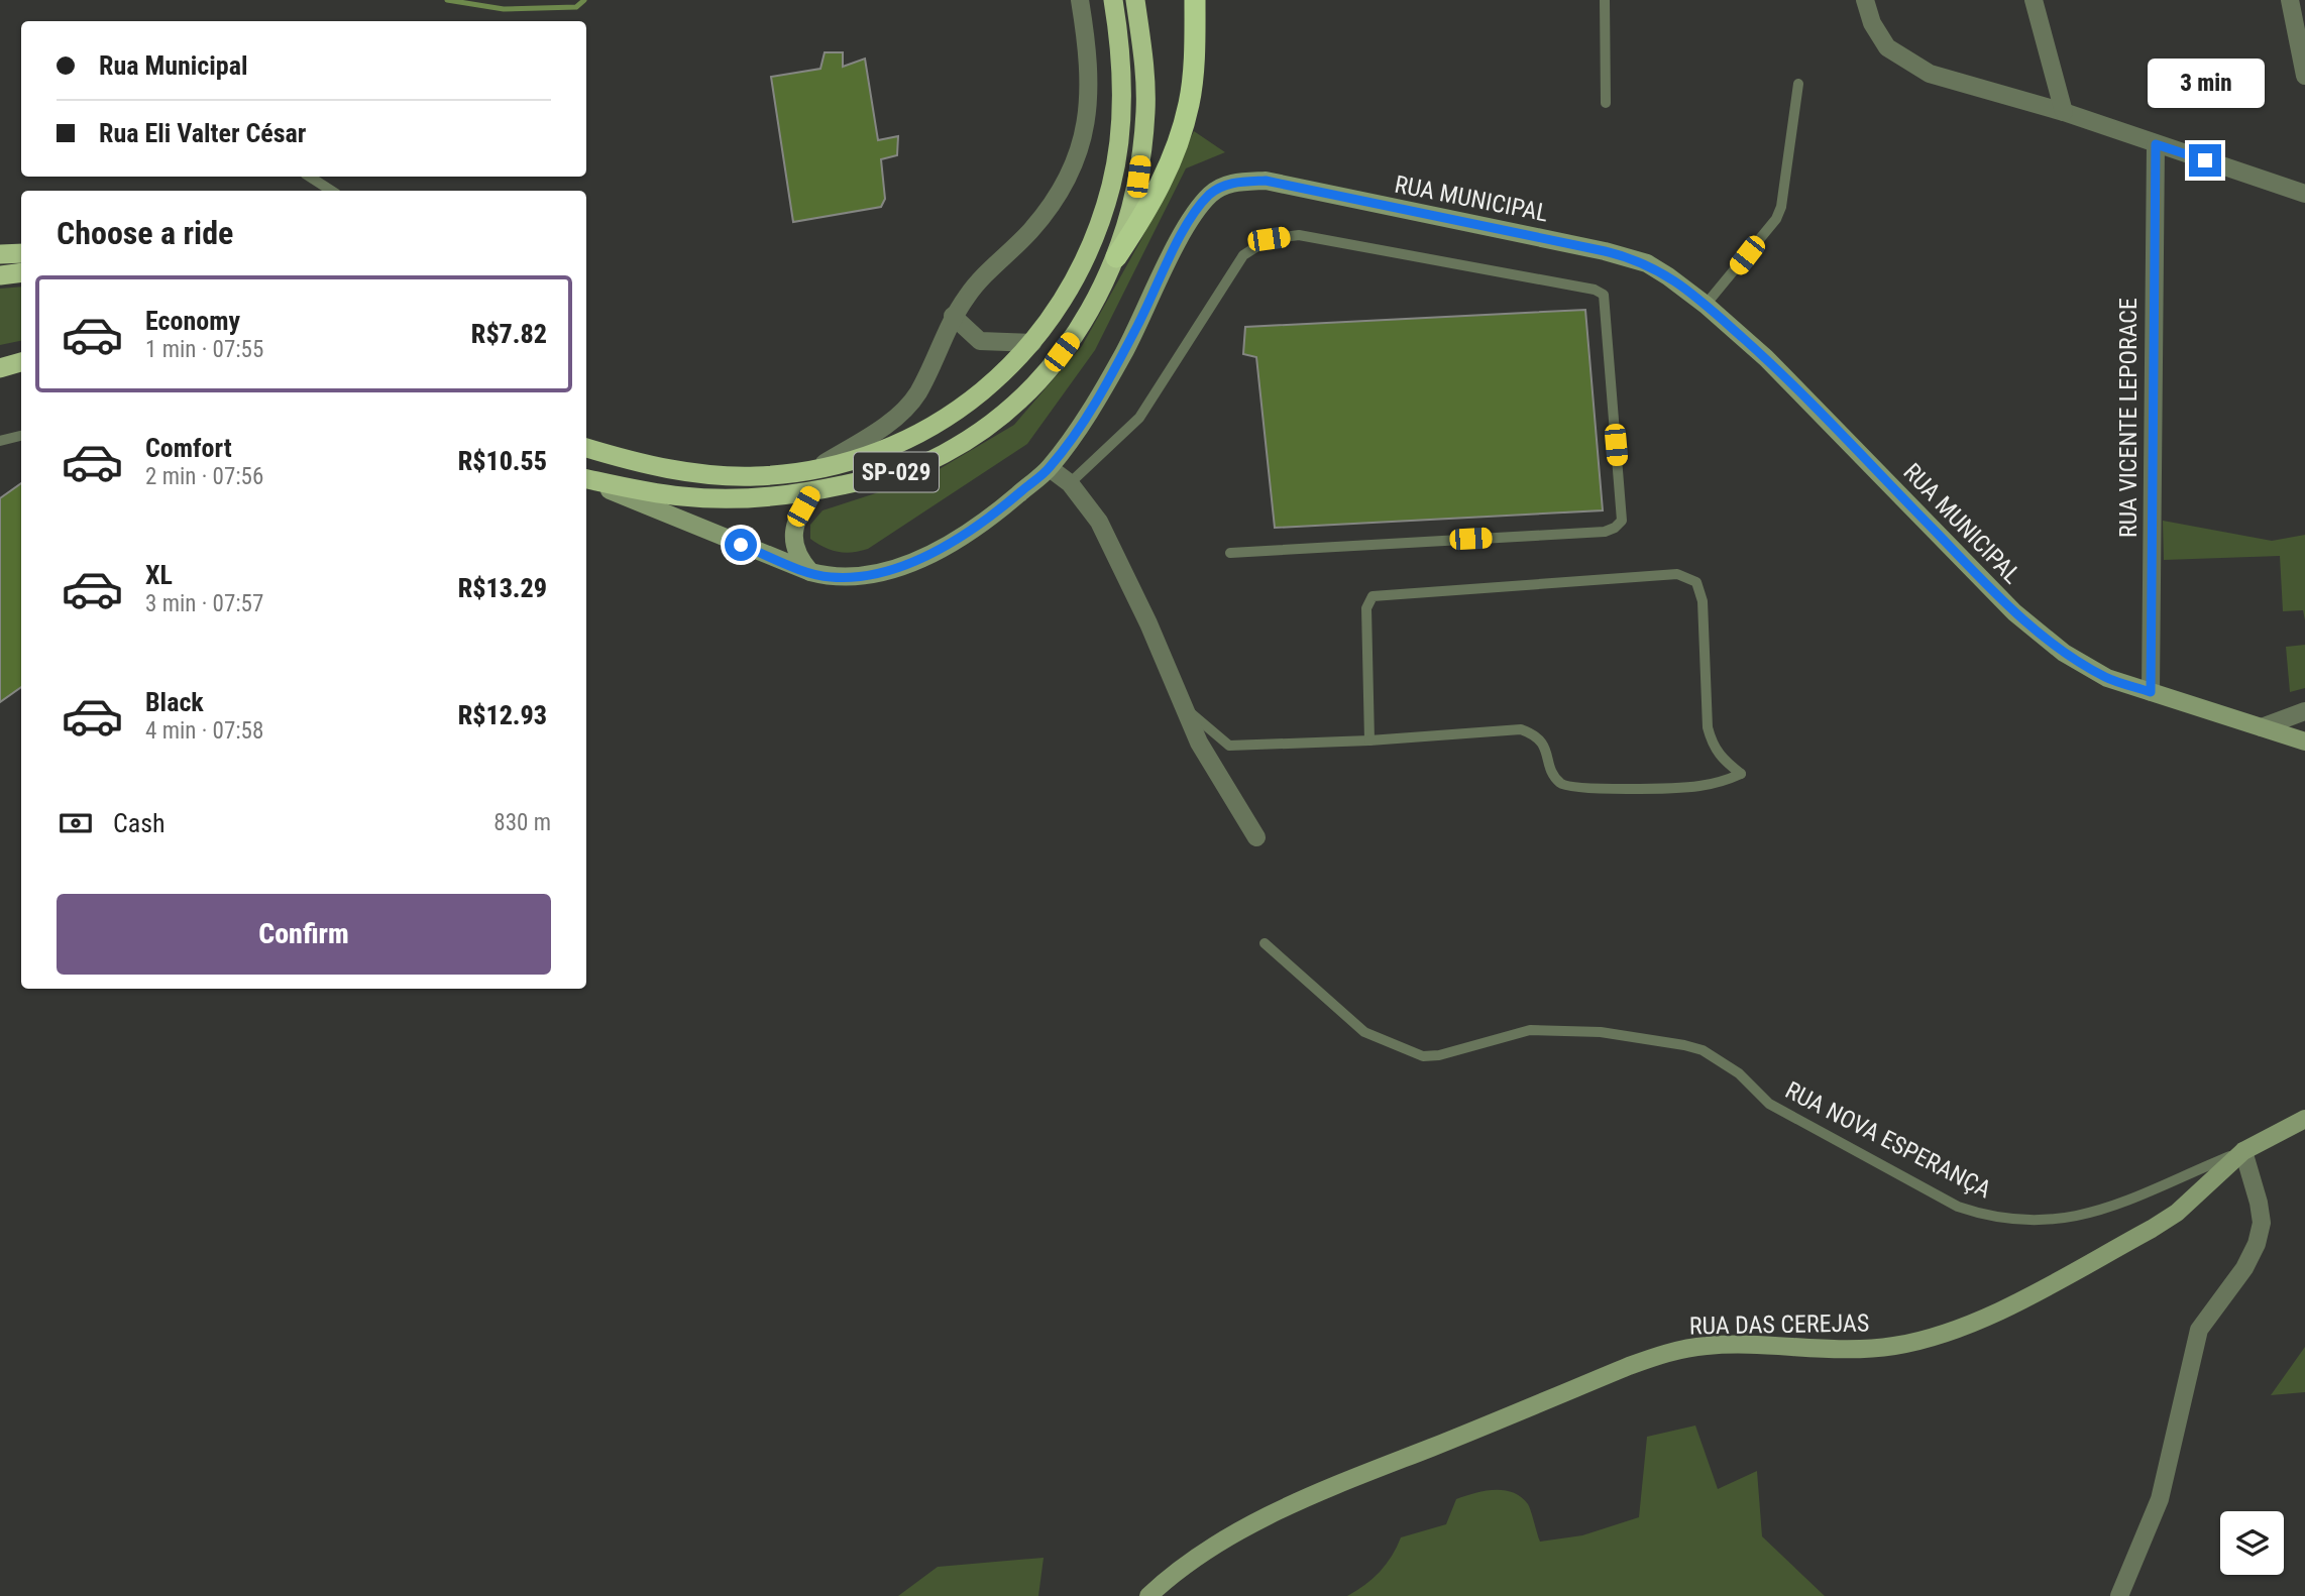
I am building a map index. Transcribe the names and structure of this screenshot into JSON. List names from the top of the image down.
{
  "streets": {
    "highway": ["SP-029"],
    "main road": ["RUA MUNICIPAL", "RUA DAS CEREJAS"],
    "street": ["RUA VICENTE LEPORACE"],
    "lane": ["RUA NOVA ESPERANÇA"]
  },
  "crossings": [
    ["RUA MUNICIPAL", "RUA VICENTE LEPORACE"],
    ["RUA NOVA ESPERANÇA", "RUA DAS CEREJAS"]
  ],
  "page": {
    "banner": ["Rua Municipal", "Rua Eli Valter César"],
    "bubble": "3 min",
    "heading": "Choose a ride",
    "list": [
      {
        "name": "Economy",
        "note": "1 min · 07:55",
        "value": "R$7.82"
      },
      {
        "name": "Comfort",
        "note": "2 min · 07:56",
        "value": "R$10.55"
      },
      {
        "name": "XL",
        "note": "3 min · 07:57",
        "value": "R$13.29"
      },
      {
        "name": "Black",
        "note": "4 min · 07:58",
        "value": "R$12.93"
      }
    ],
    "pay": ["Cash", "830 m"],
    "buttons": "Confirm"
  }
}
